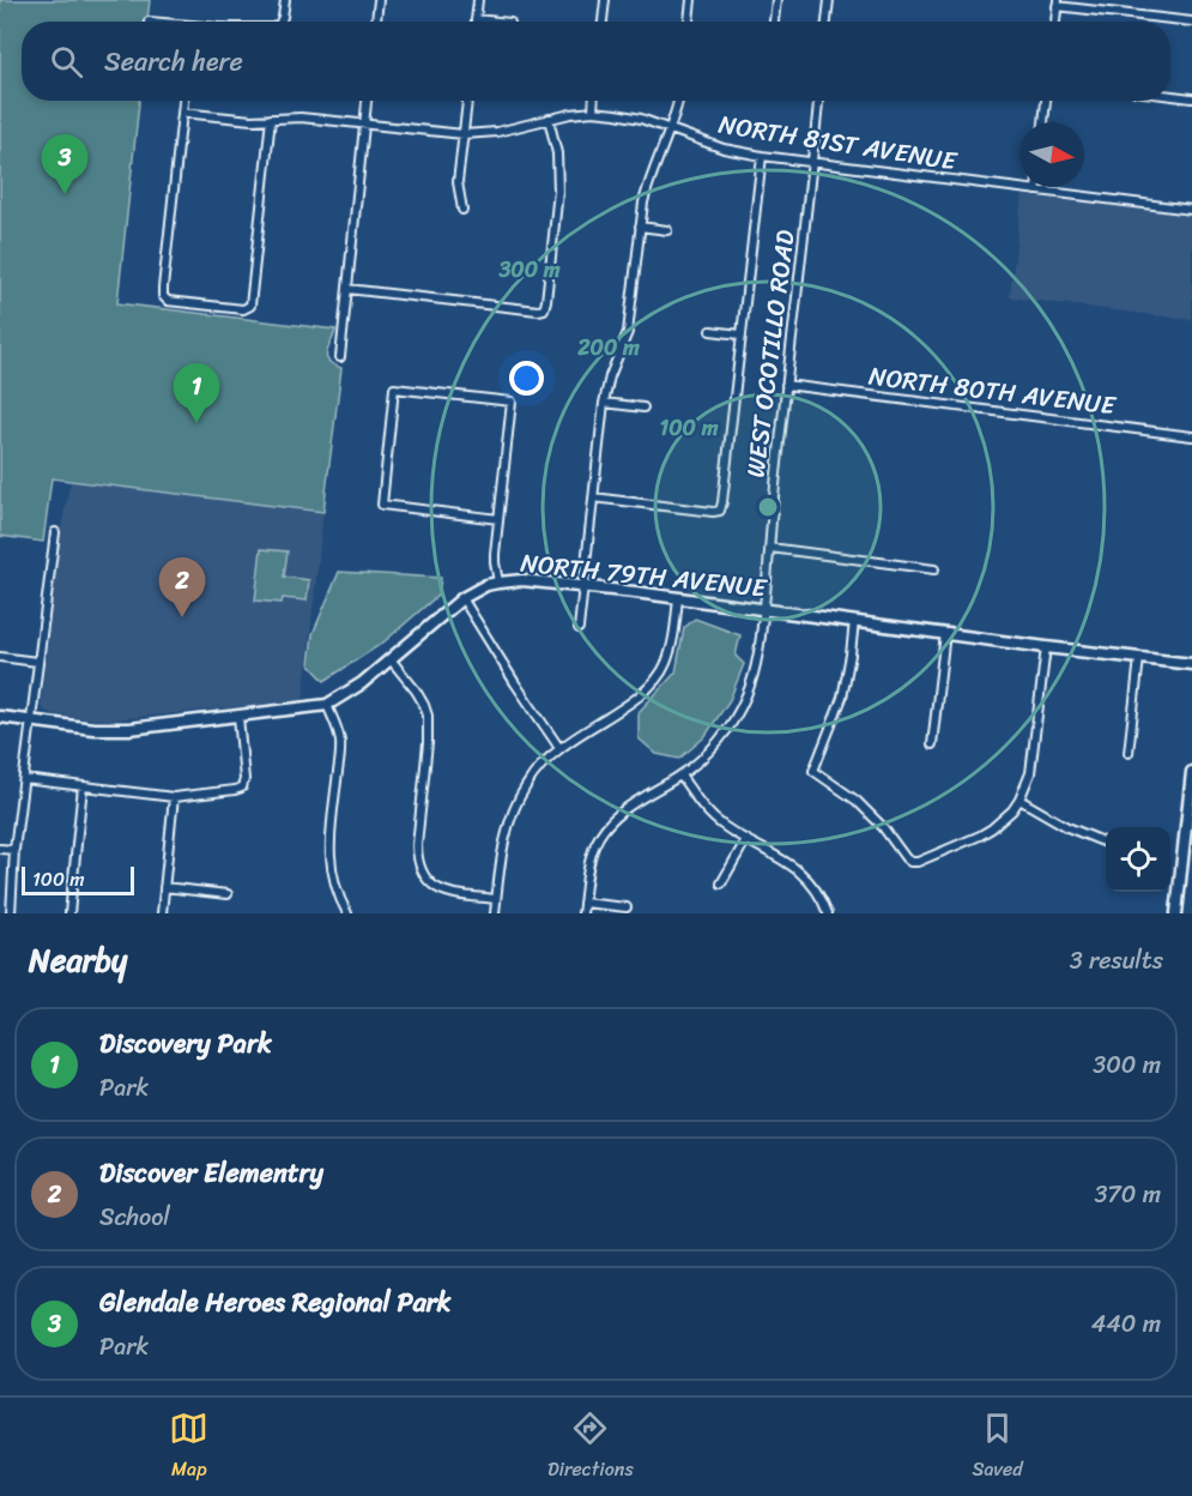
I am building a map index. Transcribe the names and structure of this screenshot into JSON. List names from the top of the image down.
{
  "streets": {
    "street": [
      "NORTH 81ST AVENUE",
      "WEST OCOTILLO ROAD",
      "NORTH 80TH AVENUE",
      "NORTH 79TH AVENUE"
    ]
  },
  "crossings": [
    ["NORTH 81ST AVENUE", "WEST OCOTILLO ROAD"],
    ["WEST OCOTILLO ROAD", "NORTH 80TH AVENUE"],
    ["WEST OCOTILLO ROAD", "NORTH 79TH AVENUE"]
  ],
  "scale_bar": "100 m",
  "north": "right",
  "page": {
    "search": "Search here",
    "pins": ["3", "1", "2"],
    "scale": "100 m",
    "heading": ["Nearby", "3 results"],
    "list": [
      {
        "mark": "1",
        "name": "Discovery Park",
        "note": "Park",
        "value": "300 m"
      },
      {
        "mark": "2",
        "name": "Discover Elementry",
        "note": "School",
        "value": "370 m"
      },
      {
        "mark": "3",
        "name": "Glendale Heroes Regional Park",
        "note": "Park",
        "value": "440 m"
      }
    ],
    "nav": ["Map", "Directions", "Saved"]
  },
  "rings": ["300 m", "200 m", "100 m"]
}
